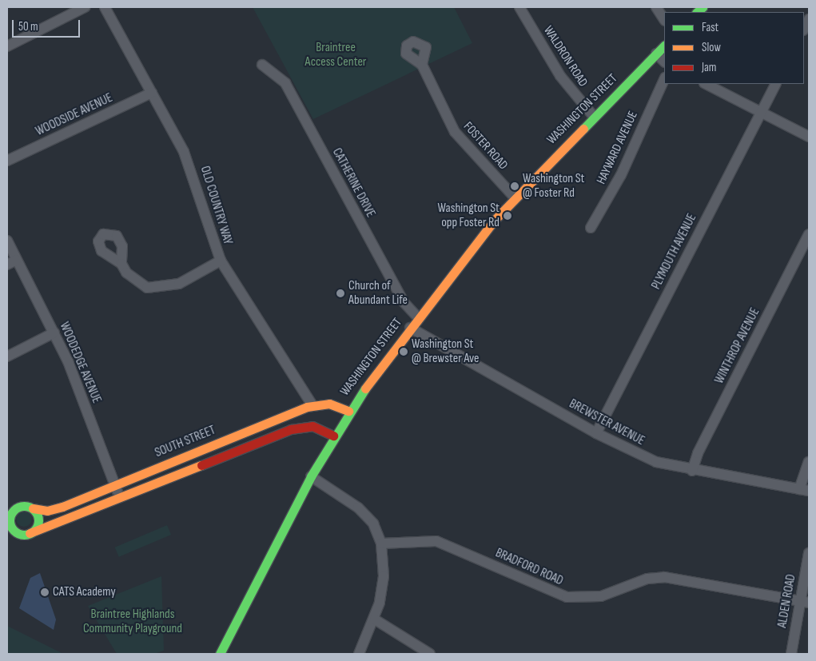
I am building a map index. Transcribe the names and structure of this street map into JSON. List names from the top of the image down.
{
  "streets": {
    "main road": ["WASHINGTON STREET", "SOUTH STREET"],
    "street": [
      "WALDRON ROAD",
      "WOODSIDE AVENUE",
      "FOSTER ROAD",
      "HAYWARD AVENUE",
      "CATHERINE DRIVE",
      "OLD COUNTRY WAY",
      "PLYMOUTH AVENUE",
      "WINTHROP AVENUE",
      "WOODEDGE AVENUE",
      "BREWSTER AVENUE",
      "BRADFORD ROAD",
      "ALDEN ROAD"
    ]
  },
  "crossings": [
    ["WALDRON ROAD", "WASHINGTON STREET"],
    ["WASHINGTON STREET", "FOSTER ROAD"],
    ["WASHINGTON STREET", "CATHERINE DRIVE"],
    ["WASHINGTON STREET", "BREWSTER AVENUE"],
    ["WASHINGTON STREET", "SOUTH STREET"],
    ["WOODSIDE AVENUE", "OLD COUNTRY WAY"],
    ["OLD COUNTRY WAY", "SOUTH STREET"],
    ["PLYMOUTH AVENUE", "BREWSTER AVENUE"],
    ["WINTHROP AVENUE", "BREWSTER AVENUE"],
    ["WOODEDGE AVENUE", "SOUTH STREET"],
    ["BRADFORD ROAD", "ALDEN ROAD"]
  ],
  "parks": ["Braintree Access Center", "Braintree Highlands Community Playground"],
  "places": [
    "Washington St @ Foster Rd",
    "Washington St opp Foster Rd",
    "Church of Abundant Life",
    "Washington St @ Brewster Ave",
    "CATS Academy"
  ],
  "legend": ["Fast", "Slow", "Jam"],
  "scale_bar": "50 m"
}
